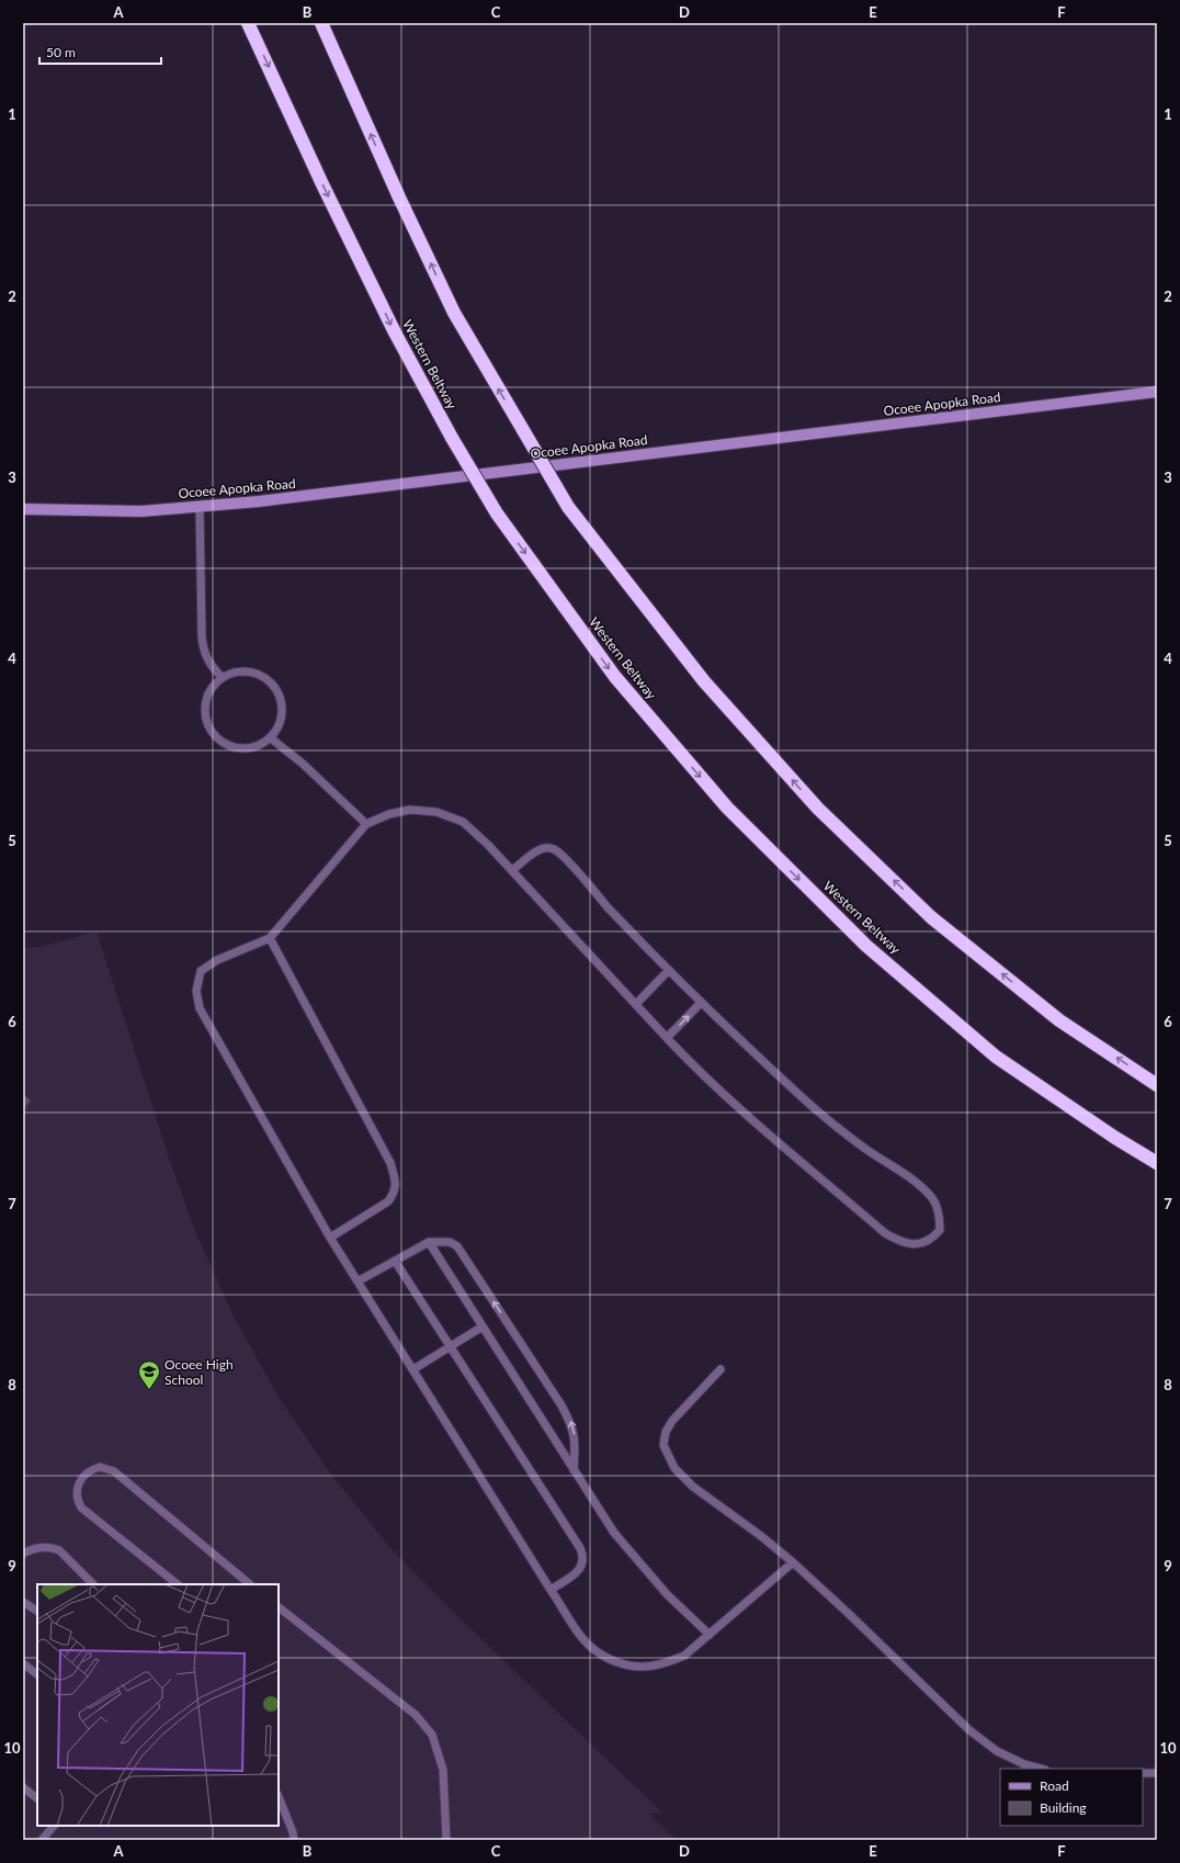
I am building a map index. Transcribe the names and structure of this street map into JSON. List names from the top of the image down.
{
  "streets": {
    "highway": ["Western Beltway"],
    "main road": ["Ocoee Apopka Road"]
  },
  "places": {
    "school or university": ["Ocoee High School"]
  },
  "legend": ["Road", "Building"],
  "scale_bar": "50 m",
  "grid": {
    "columns": [
      "A",
      "B",
      "C",
      "D",
      "E",
      "F"
    ],
    "rows": [
      "1",
      "2",
      "3",
      "4",
      "5",
      "6",
      "7",
      "8",
      "9",
      "10"
    ]
  }
}
